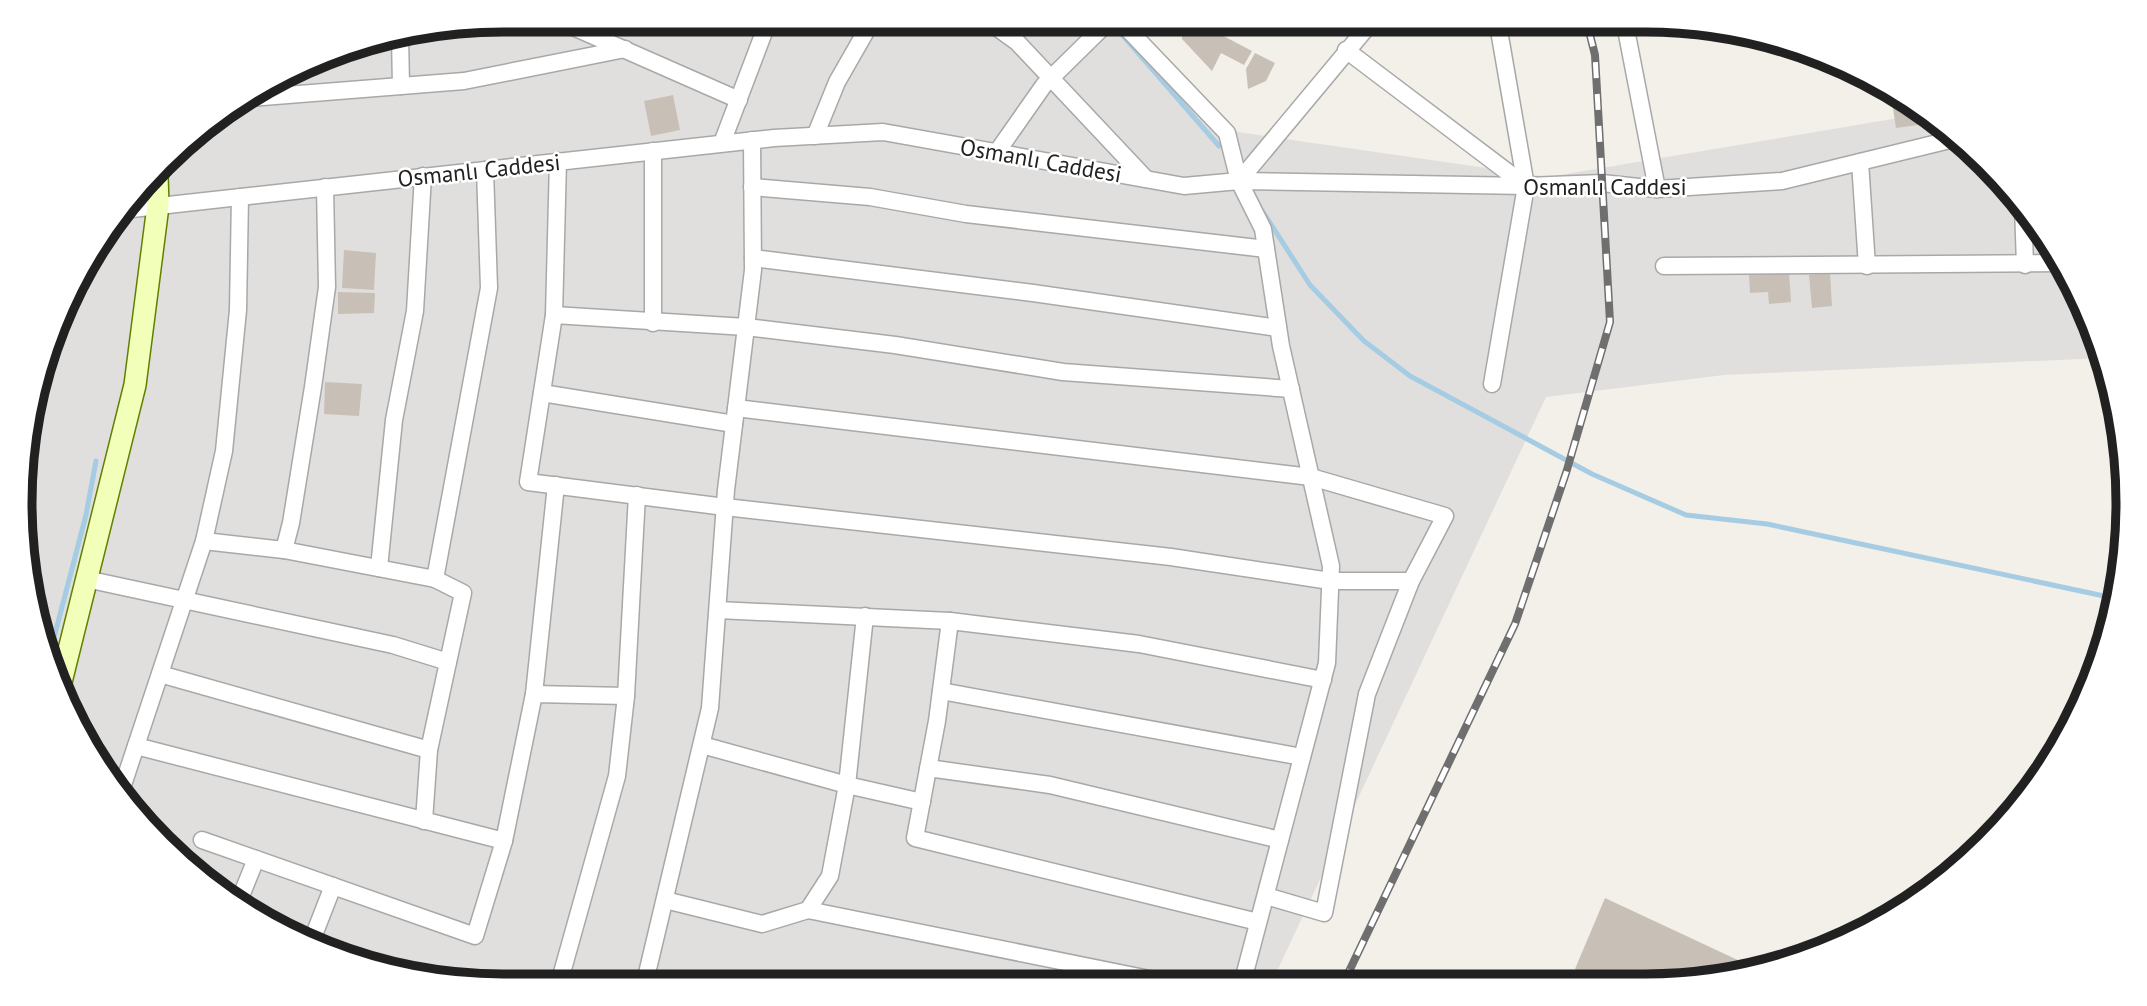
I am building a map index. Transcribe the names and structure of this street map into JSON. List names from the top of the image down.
{
  "streets": {
    "street": ["Osmanlı Caddesi"]
  }
}
